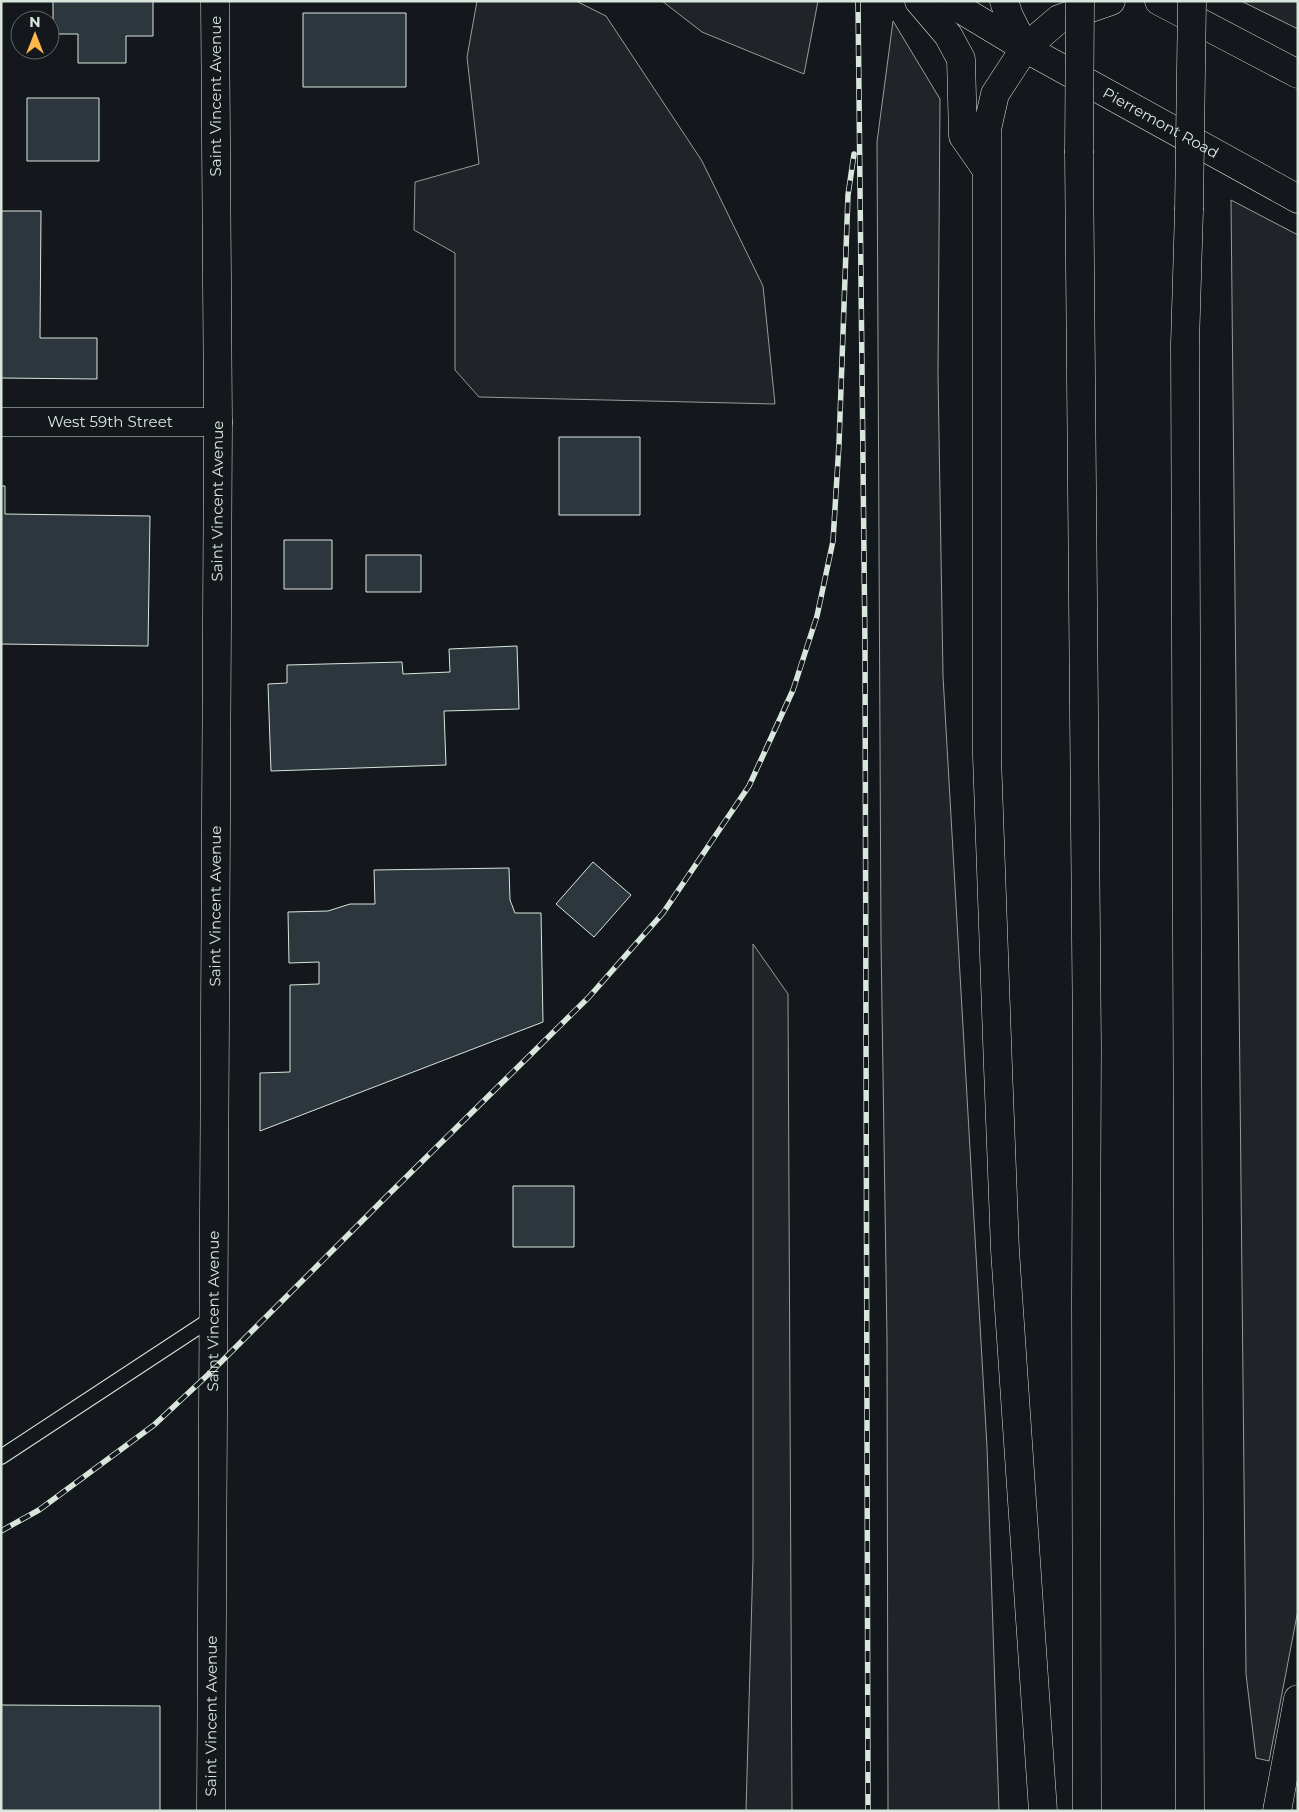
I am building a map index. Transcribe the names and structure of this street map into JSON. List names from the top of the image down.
{
  "streets": {
    "main road": ["Saint Vincent Avenue", "Pierremont Road", "West 59th Street"]
  },
  "crossings": [
    ["Saint Vincent Avenue", "West 59th Street"]
  ],
  "north": "top"
}
